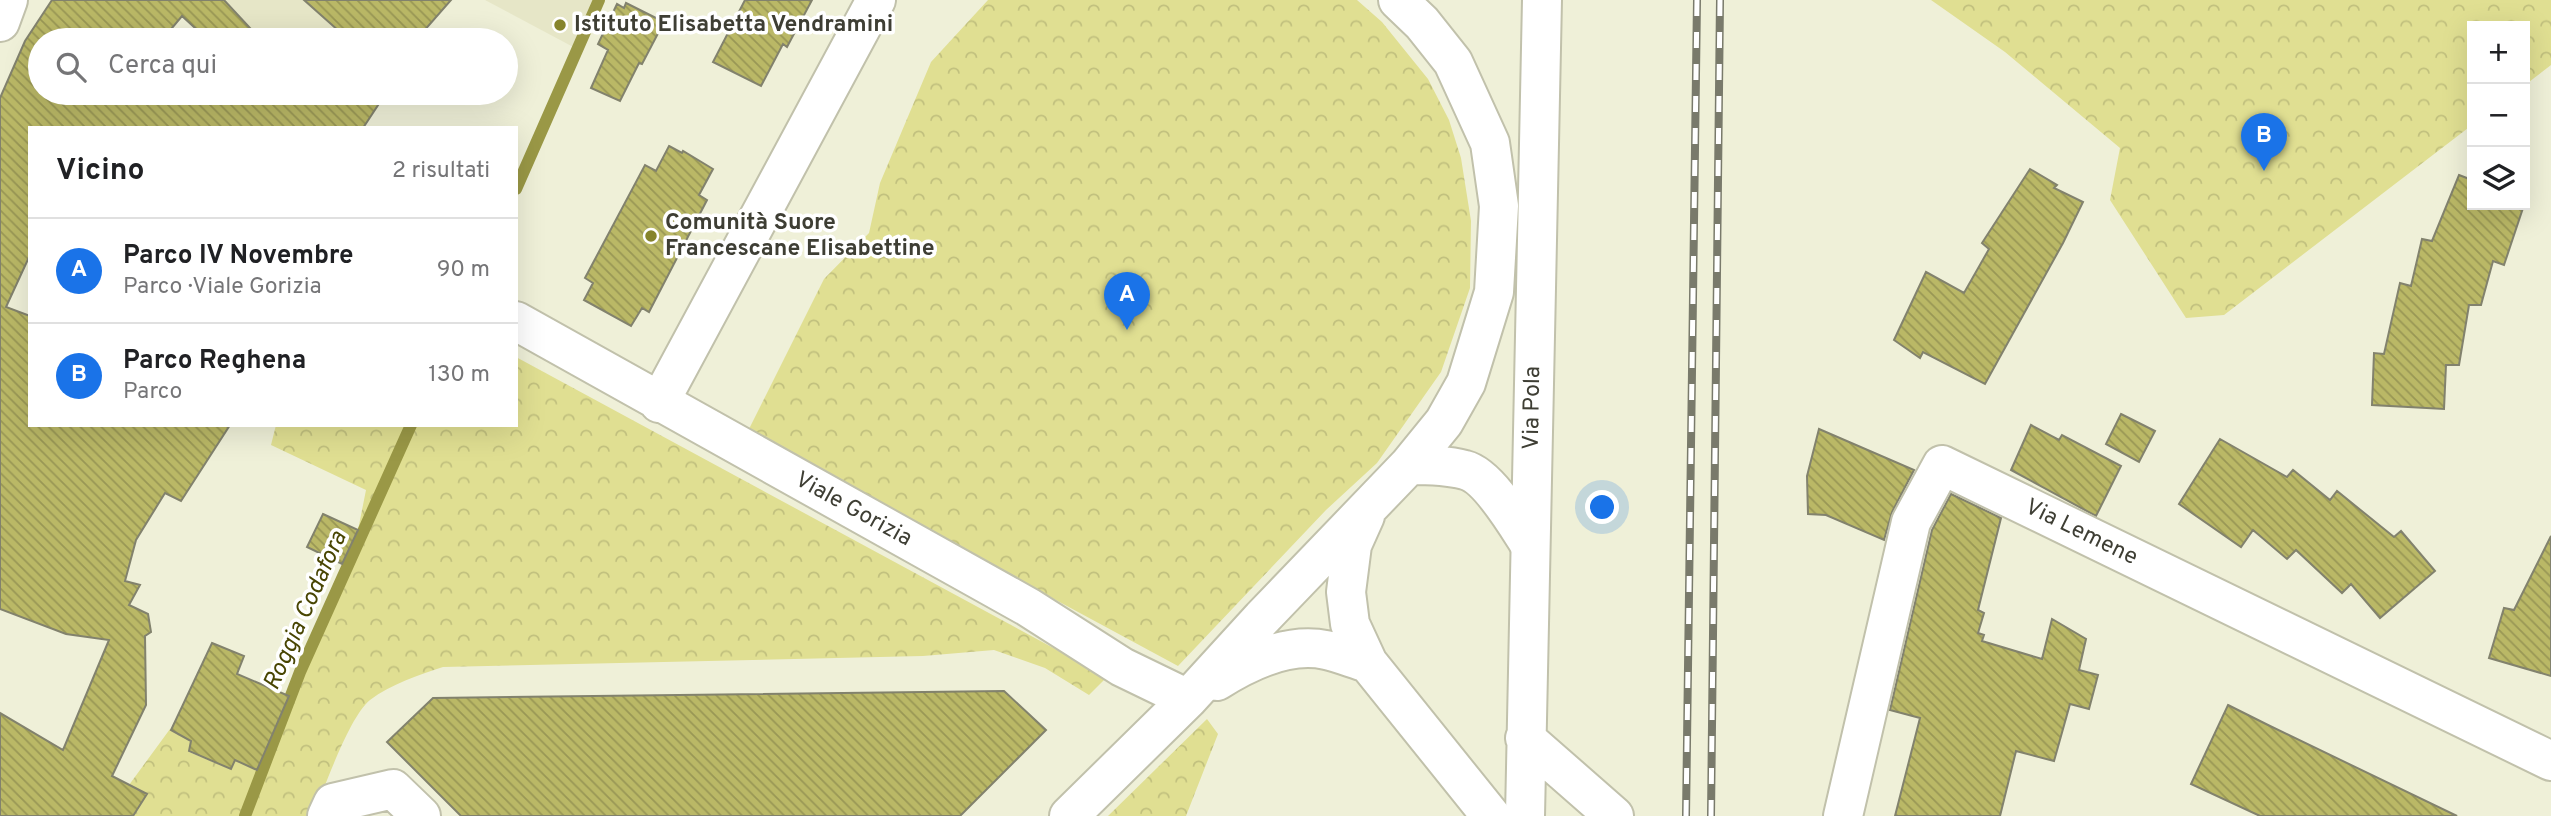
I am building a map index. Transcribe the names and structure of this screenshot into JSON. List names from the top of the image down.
{
  "streets": {
    "street": ["Via Pola", "Viale Gorizia", "Via Lemene"]
  },
  "water": ["Roggia Codafora"],
  "places": ["Istituto Elisabetta Vendramini", "Comunità Suore Francescane Elisabettine"],
  "page": {
    "map_buttons": ["+", "−"],
    "search": "Cerca qui",
    "pins": ["B", "A"],
    "heading": ["Vicino", "2 risultati"],
    "list": [
      {
        "mark": "A",
        "name": "Parco IV Novembre",
        "note": "Parco · Viale Gorizia",
        "value": "90 m"
      },
      {
        "mark": "B",
        "name": "Parco Reghena",
        "note": "Parco",
        "value": "130 m"
      }
    ]
  }
}
